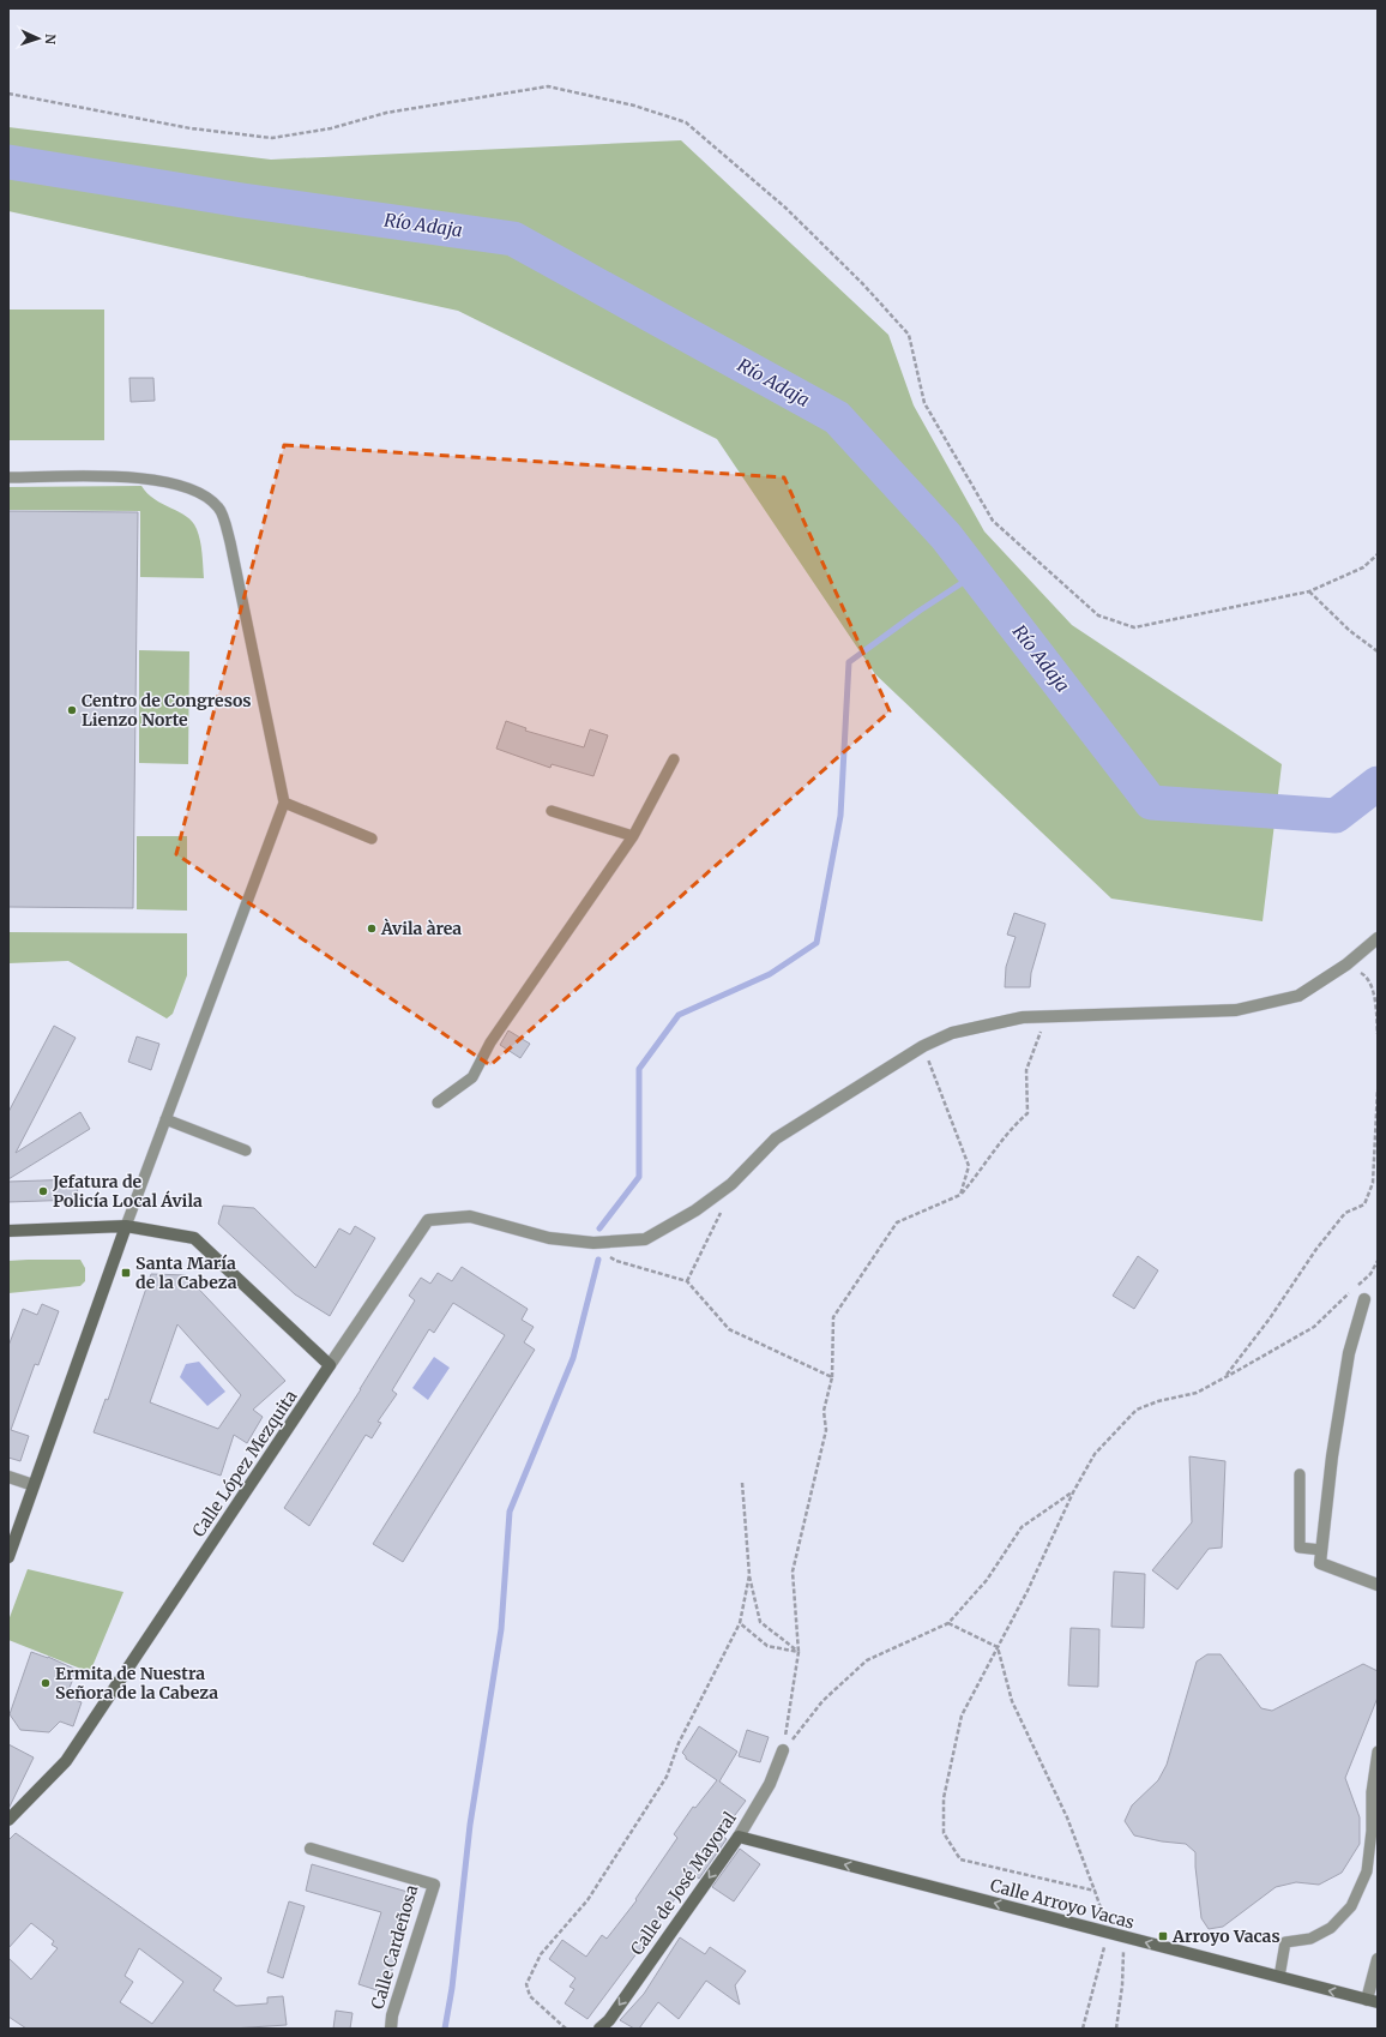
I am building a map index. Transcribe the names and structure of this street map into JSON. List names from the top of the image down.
{
  "streets": {
    "street": [
      "Calle López Mezquita",
      "Calle de José Mayoral",
      "Calle Arroyo Vacas",
      "Calle Cardeñosa"
    ]
  },
  "crossings": [
    ["Calle de José Mayoral", "Calle Arroyo Vacas"]
  ],
  "one_way": ["Calle de José Mayoral", "Calle Arroyo Vacas"],
  "water": ["Río Adaja"],
  "places": {
    "other": [
      "Centro de Congresos Lienzo Norte",
      "Àvila àrea",
      "Jefatura de Policía Local Ávila",
      "Ermita de Nuestra Señora de la Cabeza"
    ],
    "transit": ["Santa María de la Cabeza", "Arroyo Vacas"]
  },
  "north": "right"
}
